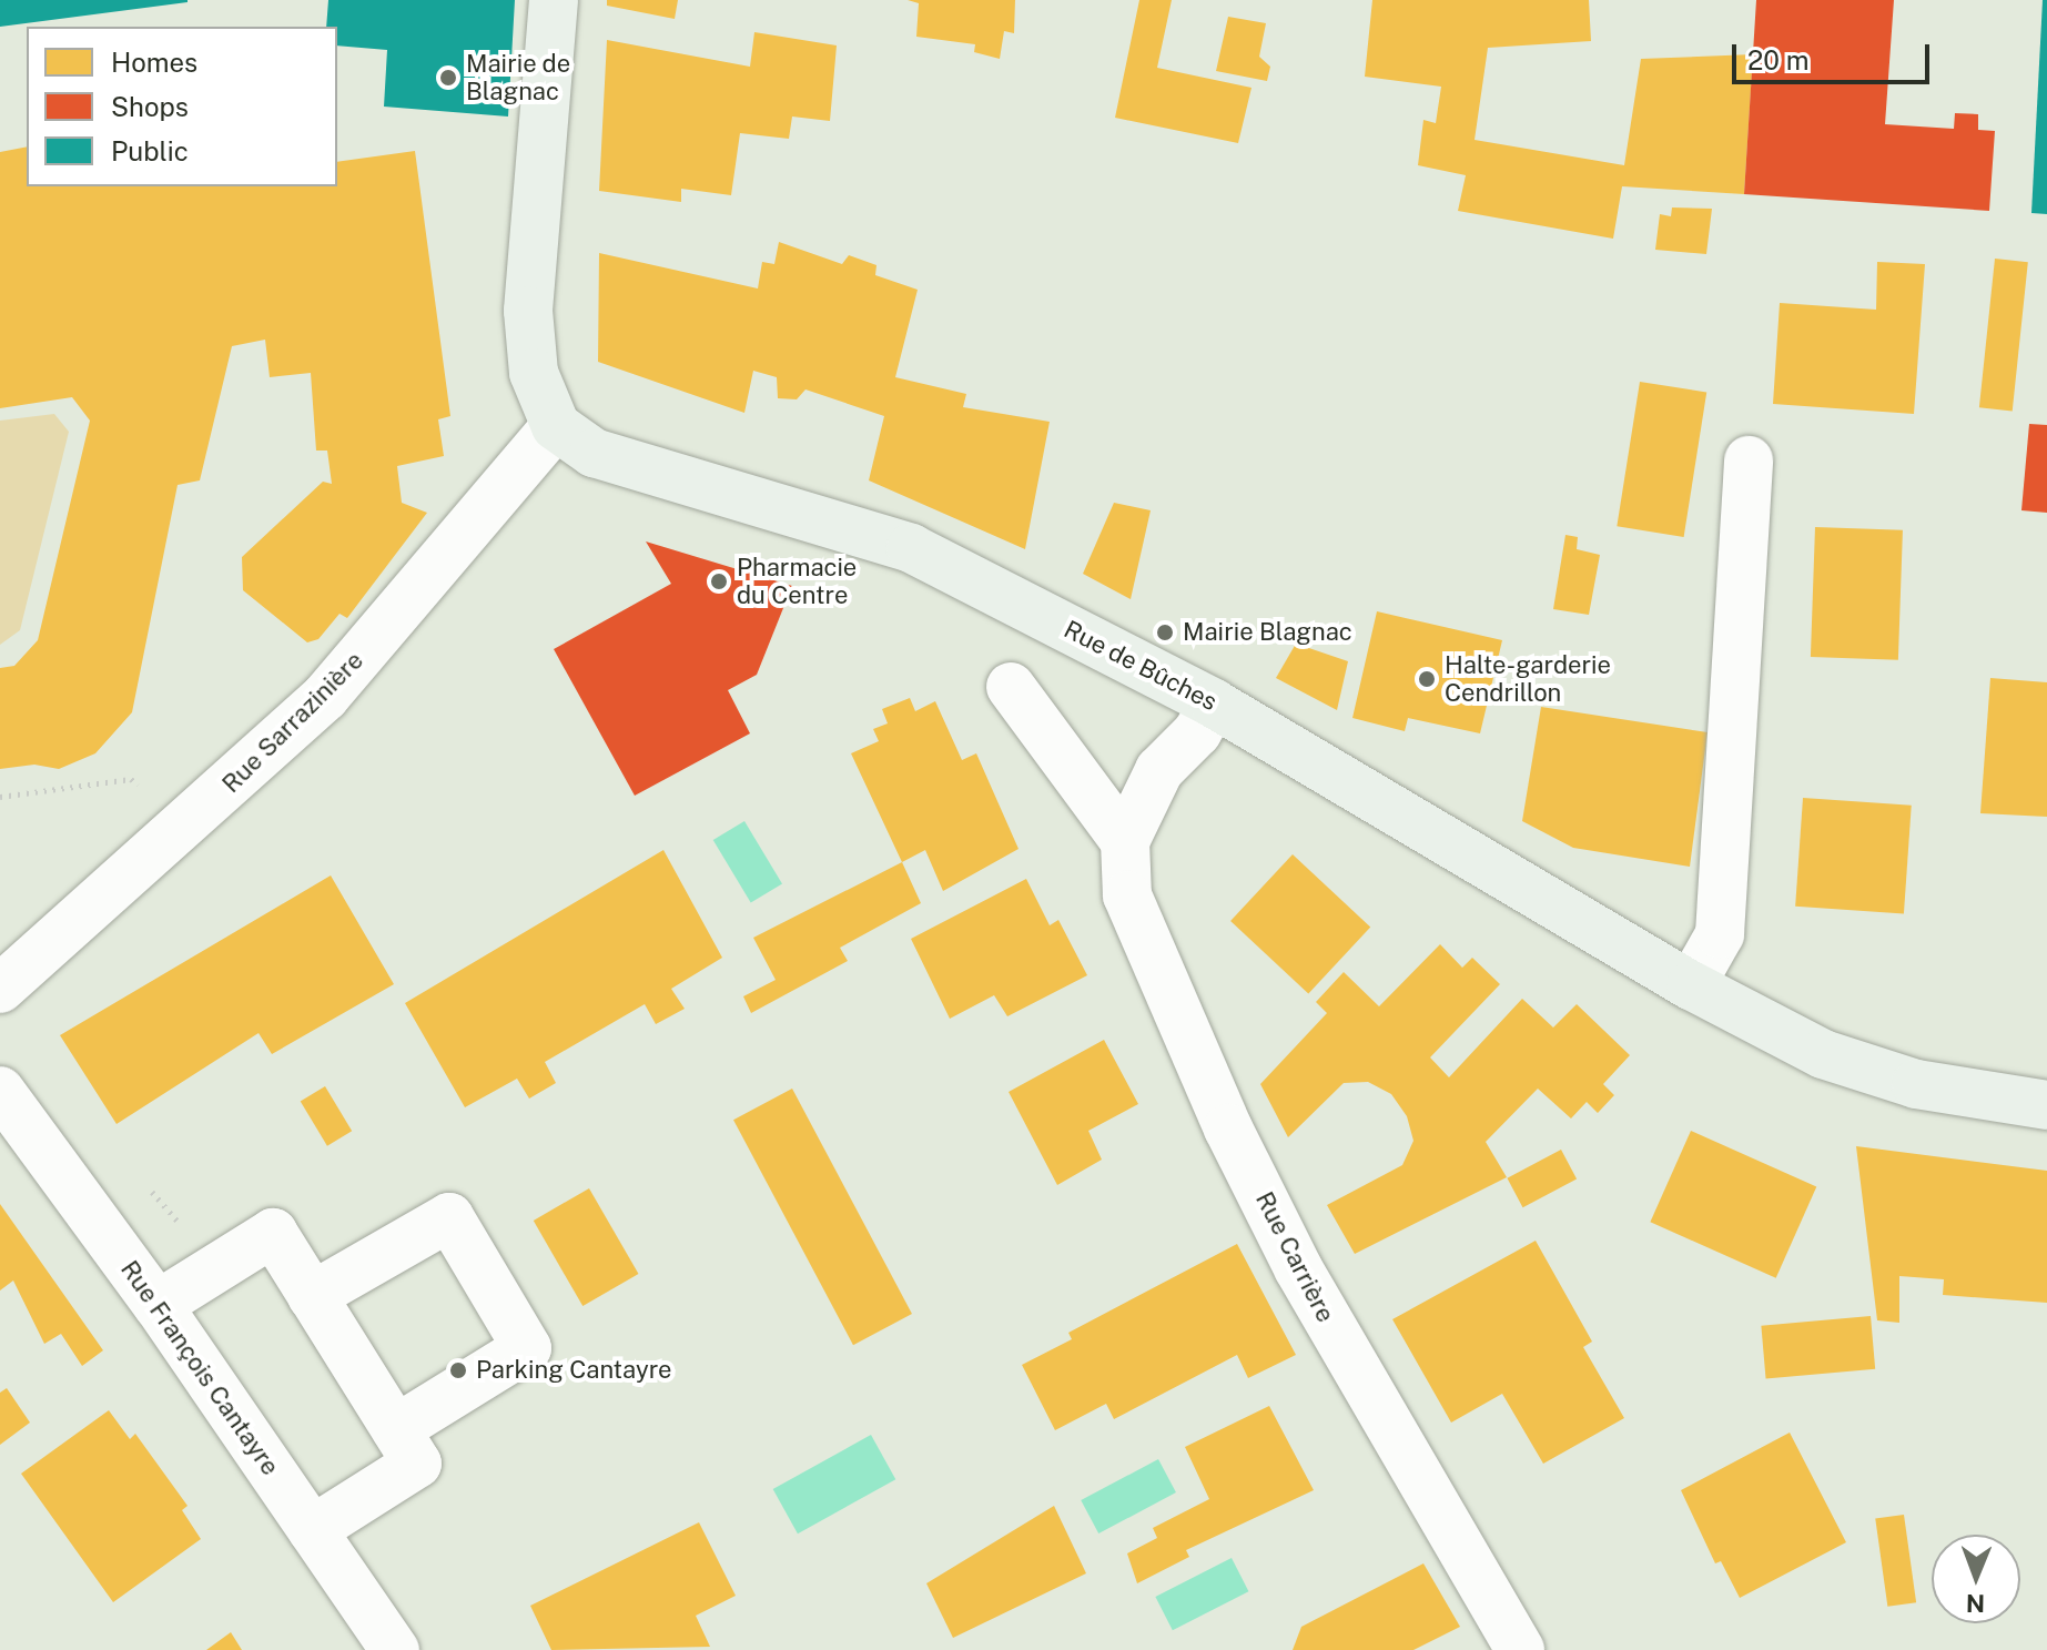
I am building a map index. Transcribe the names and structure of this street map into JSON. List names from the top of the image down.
{
  "streets": {
    "main road": ["Rue de Bûches"],
    "street": ["Rue Sarrazinière", "Rue Carrière", "Rue François Cantayre"]
  },
  "crossings": [
    ["Rue de Bûches", "Rue Sarrazinière"],
    ["Rue de Bûches", "Rue Carrière"]
  ],
  "places": [
    "Mairie de Blagnac",
    "Pharmacie du Centre",
    "Mairie Blagnac",
    "Halte-garderie Cendrillon",
    "Parking Cantayre"
  ],
  "legend": ["Homes", "Shops", "Public"],
  "scale_bar": "20 m",
  "north": "bottom"
}
